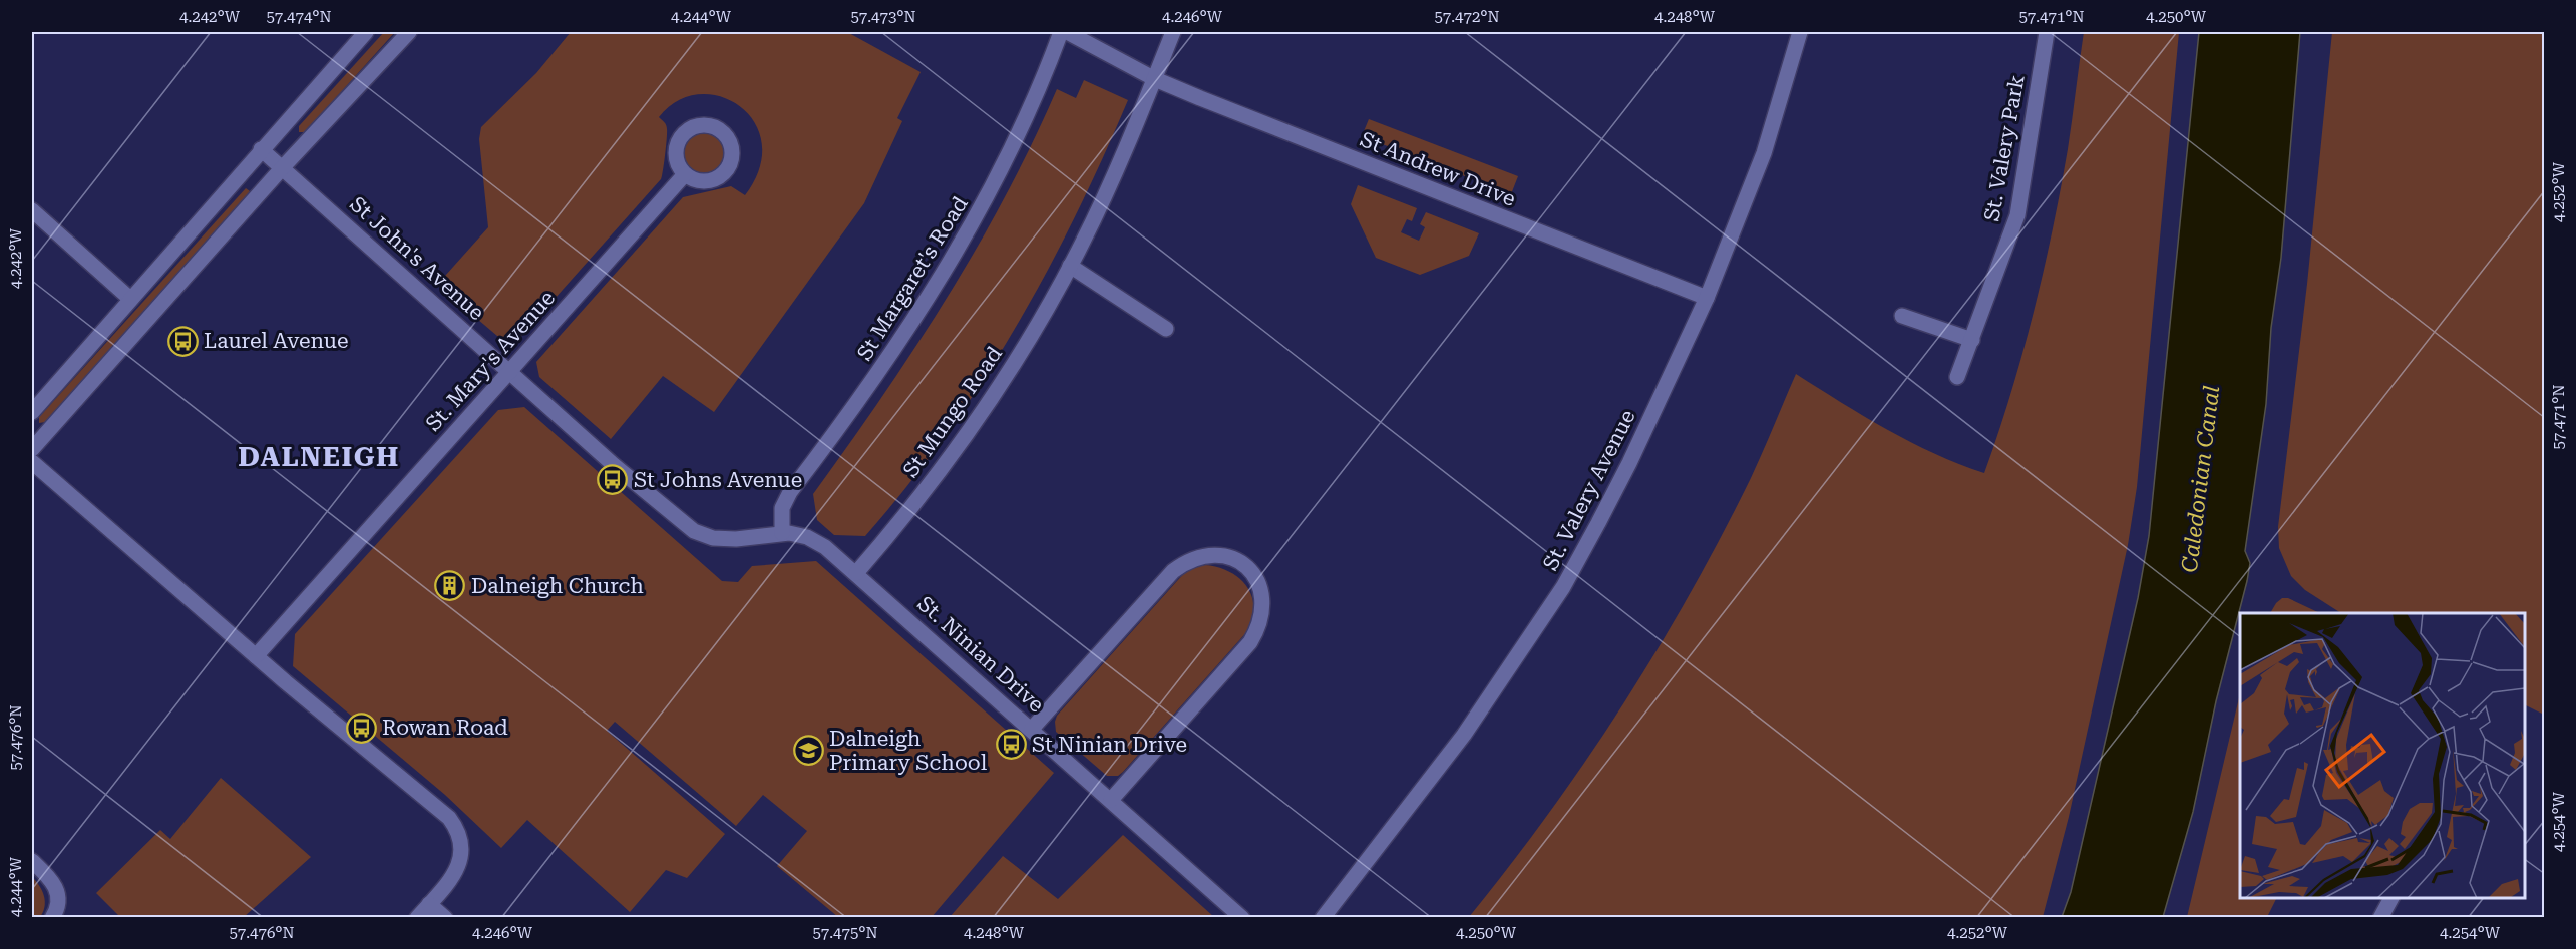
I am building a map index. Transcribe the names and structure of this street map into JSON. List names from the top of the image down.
{
  "streets": {
    "street": [
      "St. Valery Park",
      "St Andrew Drive",
      "St John's Avenue",
      "St Margaret's Road",
      "St. Mary's Avenue",
      "St Mungo Road",
      "St. Valery Avenue",
      "St. Ninian Drive"
    ]
  },
  "crossings": [
    ["St Andrew Drive", "St Mungo Road"],
    ["St Andrew Drive", "St. Valery Avenue"],
    ["St John's Avenue", "St. Mary's Avenue"],
    ["St John's Avenue", "St. Ninian Drive"],
    ["St Margaret's Road", "St. Ninian Drive"],
    ["St Mungo Road", "St. Ninian Drive"]
  ],
  "districts": ["DALNEIGH"],
  "water": ["Caledonian Canal"],
  "places": {
    "bus stop": [
      "Laurel Avenue",
      "St Johns Avenue",
      "Rowan Road",
      "St Ninian Drive"
    ],
    "building": ["Dalneigh Church"],
    "school or university": ["Dalneigh Primary School"]
  },
  "coordinates": [
    "4.242°W",
    "57.474°N",
    "4.244°W",
    "57.473°N",
    "4.246°W",
    "57.472°N",
    "4.248°W",
    "57.471°N",
    "4.250°W",
    "4.252°W",
    "57.476°N",
    "4.254°W",
    "57.475°N"
  ]
}
